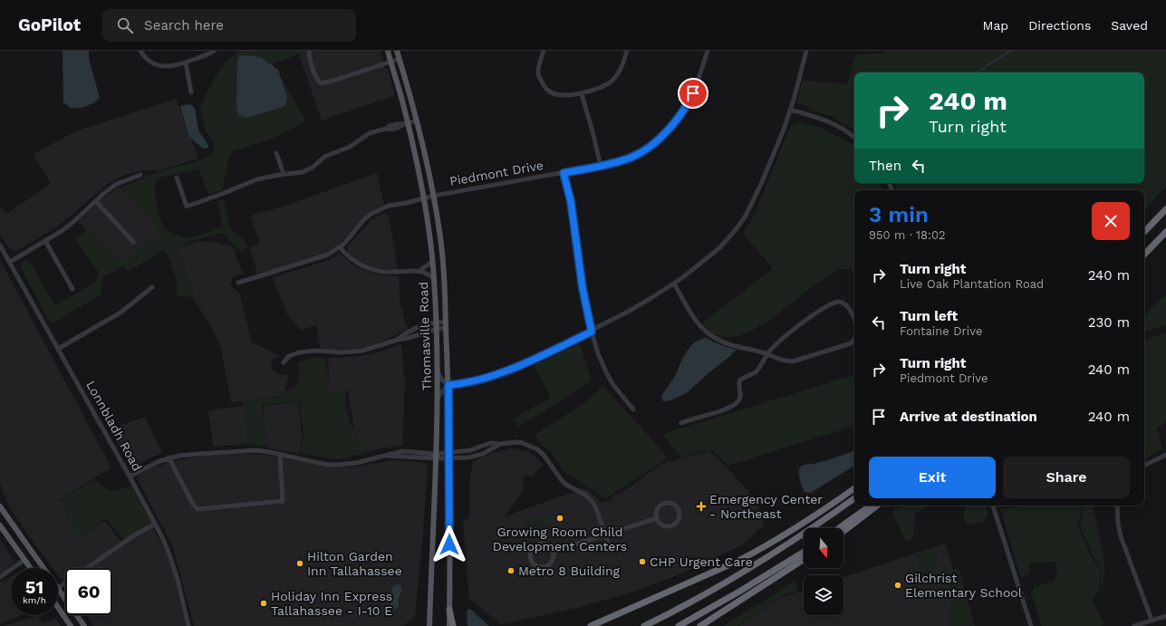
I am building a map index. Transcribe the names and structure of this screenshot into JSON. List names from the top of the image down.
{
  "streets": {
    "main road": ["Thomasville Road"],
    "street": ["Piedmont Drive", "Lonnbladh Road"]
  },
  "crossings": [
    ["Piedmont Drive", "Thomasville Road"]
  ],
  "places": {
    "health": ["Emergency Center - Northeast"],
    "other": [
      "Growing Room Child Development Centers",
      "CHP Urgent Care",
      "Hilton Garden Inn Tallahassee",
      "Metro 8 Building",
      "Gilchrist Elementary School",
      "Holiday Inn Express Tallahassee - I-10 E"
    ]
  },
  "north": "bottom",
  "page": {
    "header": "GoPilot",
    "search": "Search here",
    "nav": ["Map", "Directions", "Saved"],
    "turn": ["240 m", "Turn right"],
    "then": "Then",
    "heading": ["3 min", "950 m · 18:02"],
    "list": [
      {
        "name": "Turn right",
        "note": "Live Oak Plantation Road",
        "value": "240 m"
      },
      {
        "name": "Turn left",
        "note": "Fontaine Drive",
        "value": "230 m"
      },
      {
        "name": "Turn right",
        "note": "Piedmont Drive",
        "value": "240 m"
      },
      {
        "name": "Arrive at destination",
        "value": "240 m"
      }
    ],
    "buttons": ["Exit", "Share"],
    "speed": "51 km/h",
    "limit": "60"
  }
}
